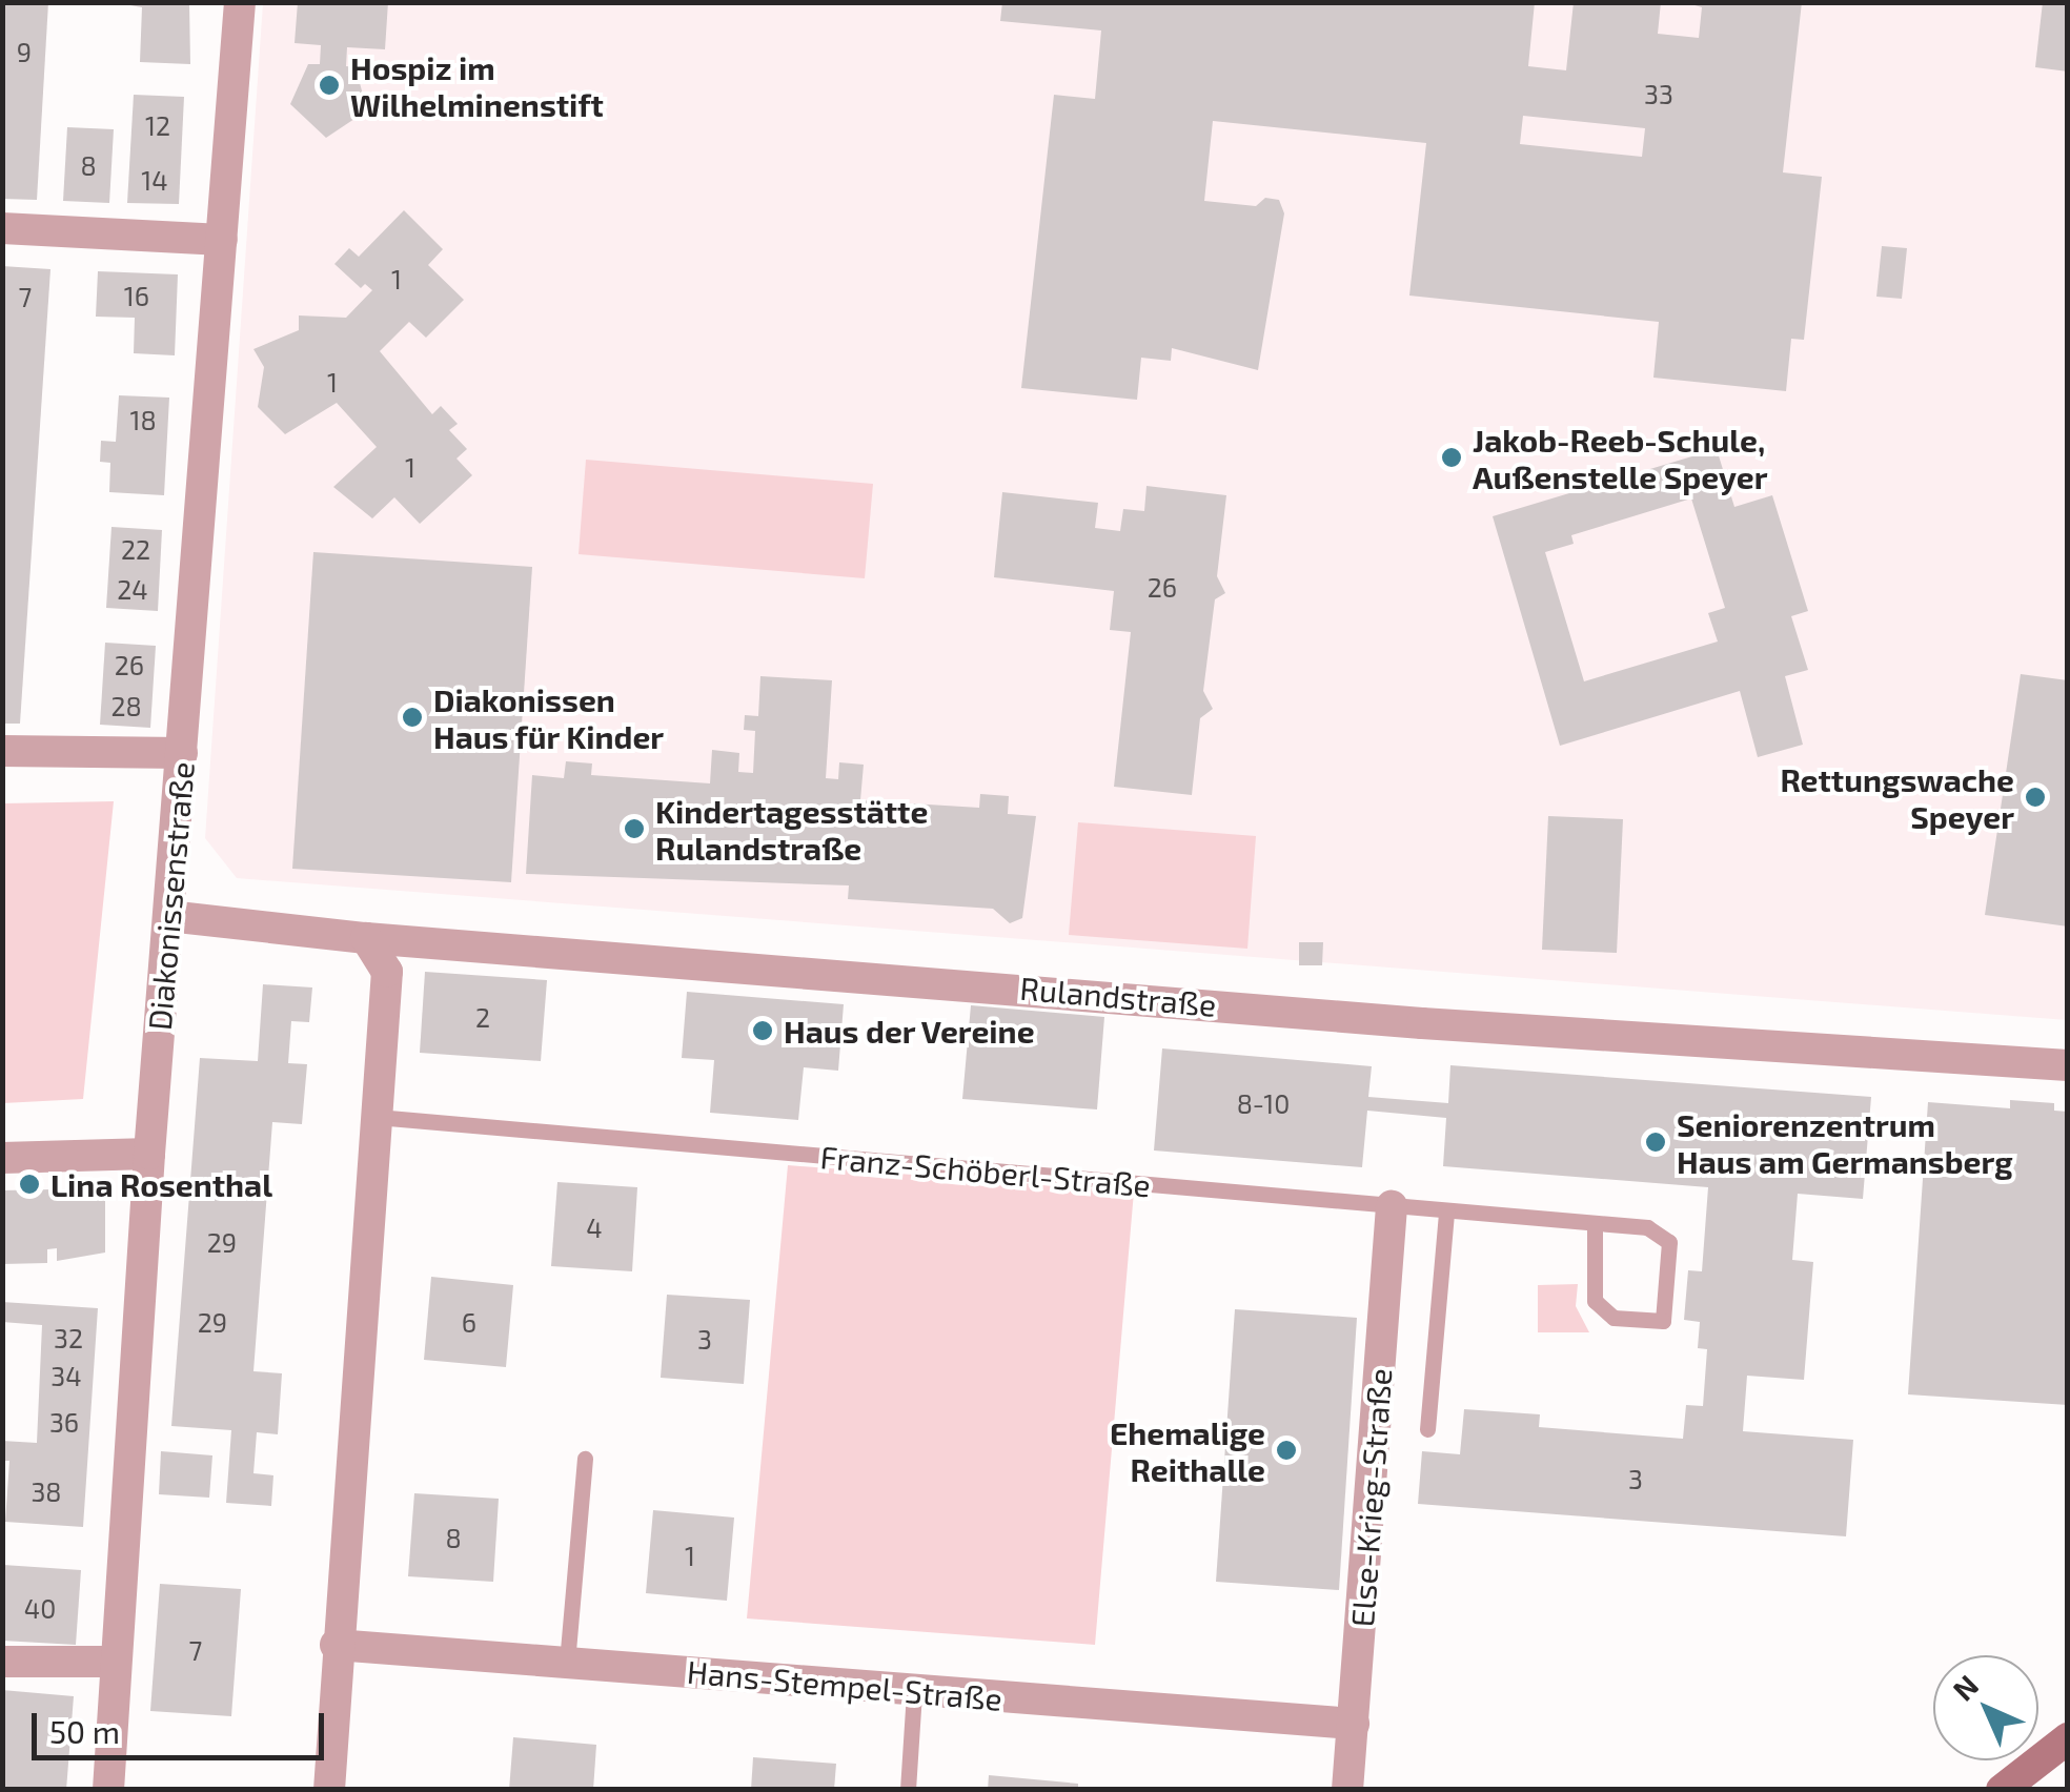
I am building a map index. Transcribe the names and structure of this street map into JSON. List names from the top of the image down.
{
  "streets": {
    "street": [
      "Diakonissenstraße",
      "Rulandstraße",
      "Else-Krieg-Straße",
      "Hans-Stempel-Straße"
    ],
    "lane": ["Franz-Schöberl-Straße"]
  },
  "crossings": [
    ["Diakonissenstraße", "Rulandstraße"],
    ["Franz-Schöberl-Straße", "Else-Krieg-Straße"],
    ["Else-Krieg-Straße", "Hans-Stempel-Straße"]
  ],
  "places": [
    "Hospiz im Wilhelminenstift",
    "Jakob-Reeb-Schule, Außenstelle Speyer",
    "Diakonissen Haus für Kinder",
    "Rettungswache Speyer",
    "Kindertagesstätte Rulandstraße",
    "Haus der Vereine",
    "Seniorenzentrum Haus am Germansberg",
    "Lina Rosenthal",
    "Ehemalige Reithalle"
  ],
  "house_numbers": [
    "9",
    "33",
    "12",
    "8",
    "14",
    "1",
    "16",
    "7",
    "1",
    "18",
    "1",
    "22",
    "26",
    "24",
    "26",
    "28",
    "2",
    "8-10",
    "4",
    "29",
    "29",
    "6",
    "32",
    "3",
    "34",
    "36",
    "3",
    "38",
    "8",
    "1",
    "40",
    "7"
  ],
  "scale_bar": "50 m",
  "north": "top left"
}
